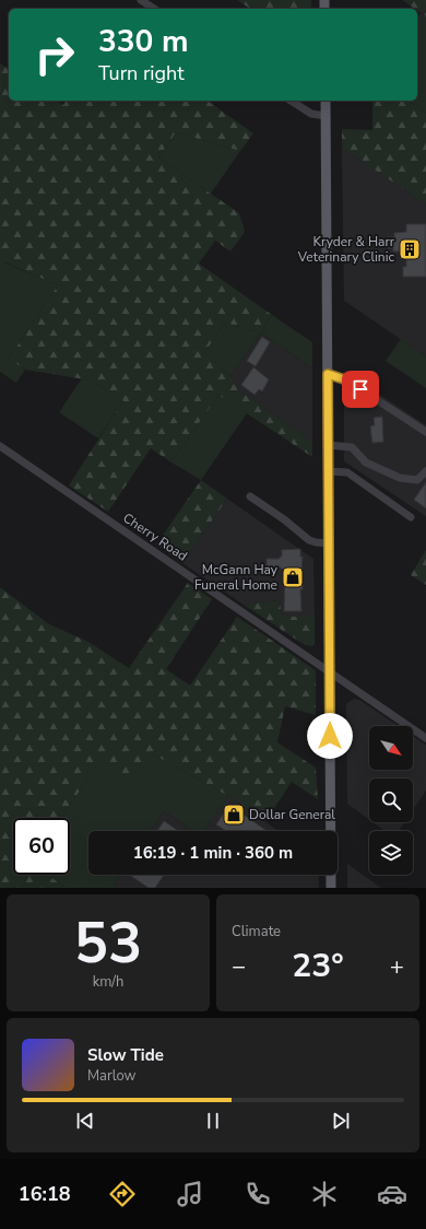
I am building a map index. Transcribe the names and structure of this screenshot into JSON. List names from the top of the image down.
{
  "streets": {
    "street": ["Cherry Road"]
  },
  "places": {
    "building": ["Kryder & Harr Veterinary Clinic"],
    "shop": ["McGann Hay Funeral Home", "Dollar General"]
  },
  "north": "bottom right",
  "page": {
    "turn": ["330 m", "Turn right"],
    "limit": "60",
    "trip": "16:19 · 1 min · 360 m",
    "tile": [
      ["53", "km/h"],
      "Climate"
    ],
    "heat": ["−", "23°", "+"],
    "song": ["Slow Tide", "Marlow"],
    "tabs": "16:18"
  }
}
